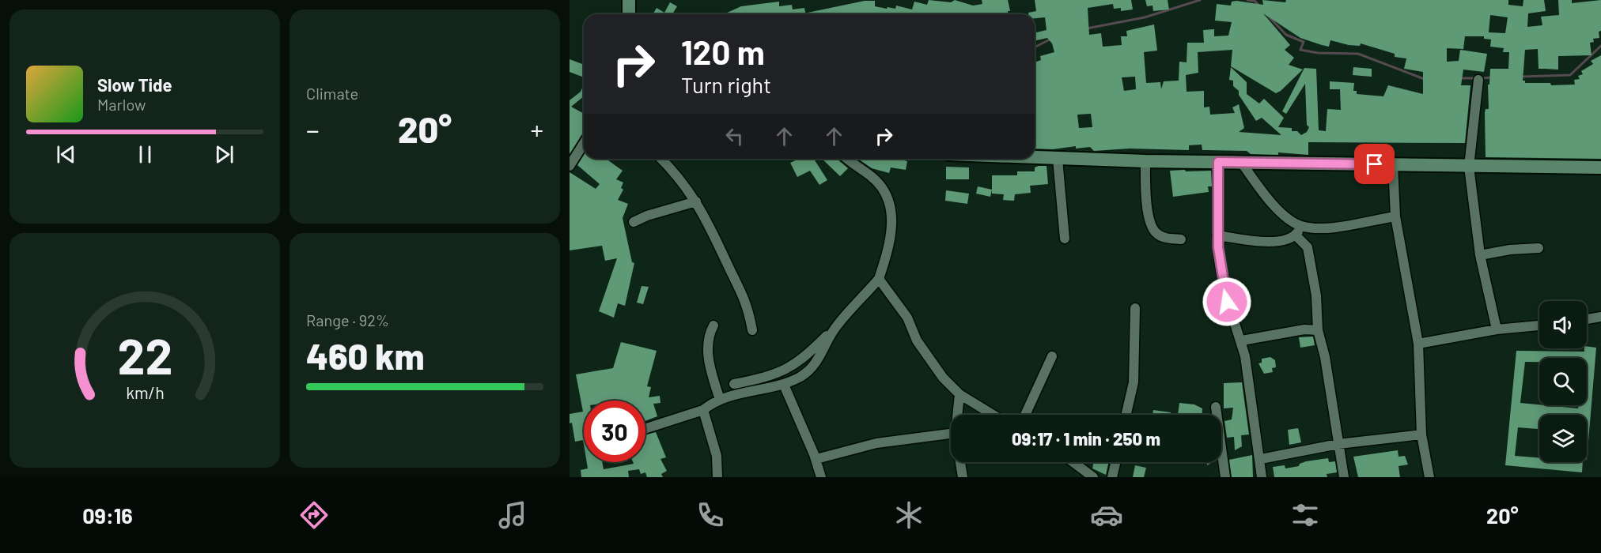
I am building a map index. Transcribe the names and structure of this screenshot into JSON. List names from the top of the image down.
{
  "page": {
    "tile": [
      "Climate",
      ["Range · 92%", "460 km"]
    ],
    "turn": ["120 m", "Turn right"],
    "song": ["Slow Tide", "Marlow"],
    "heat": ["−", "20°", "+"],
    "limit": "30",
    "trip": "09:17 · 1 min · 250 m",
    "tabs": ["09:16", "20°"],
    "gauge": ["22", "km/h"]
  }
}
